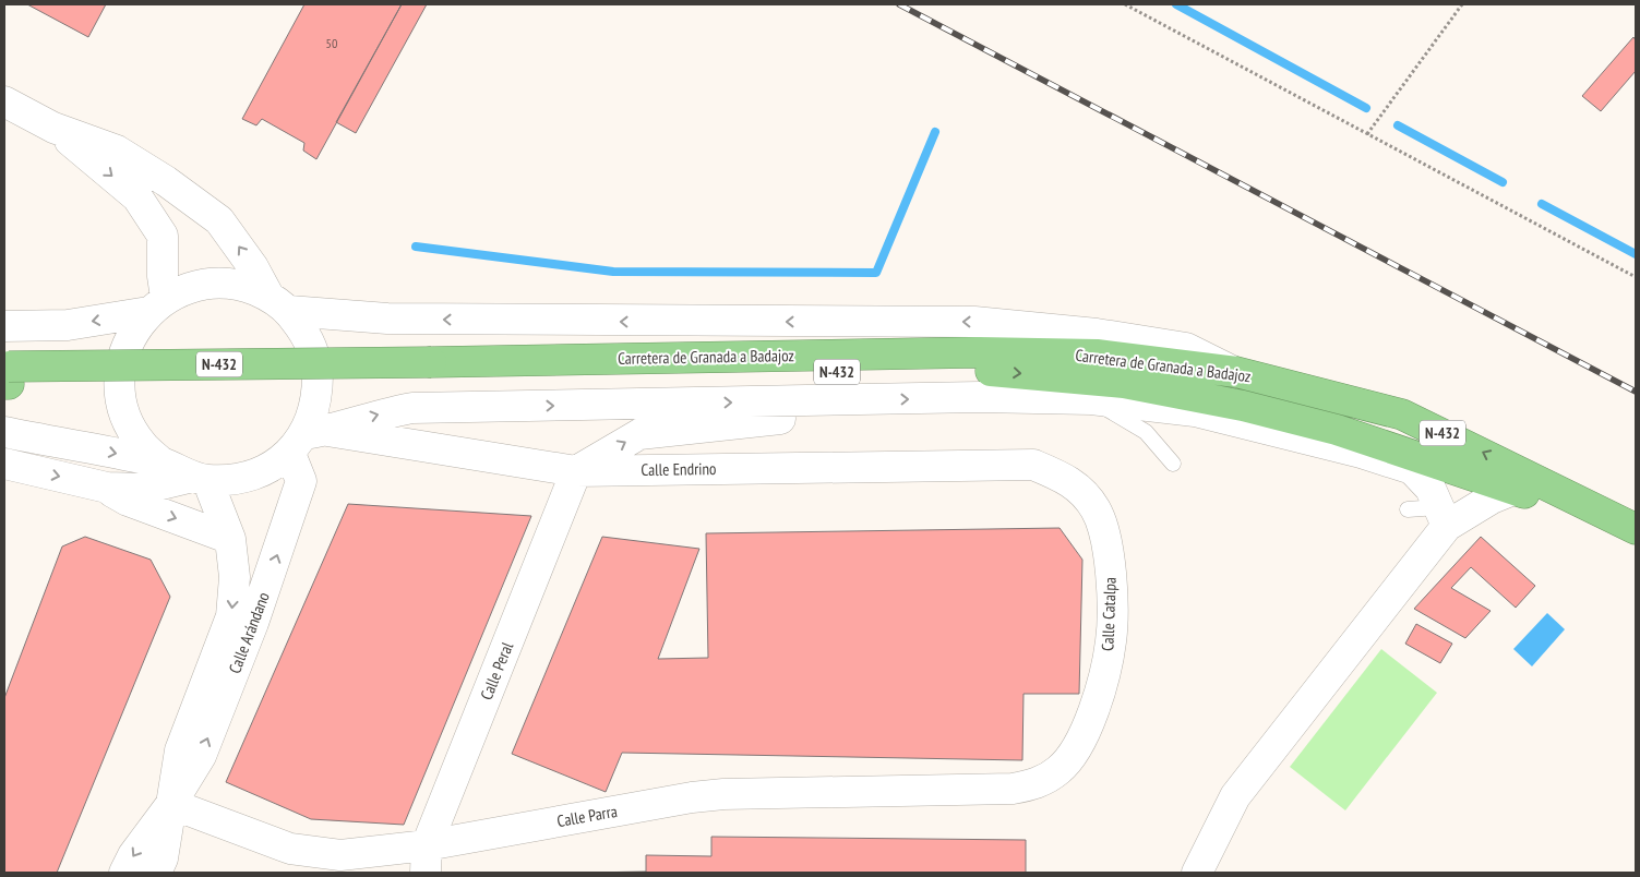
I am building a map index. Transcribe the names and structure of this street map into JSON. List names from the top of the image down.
{
  "streets": {
    "highway": ["Carretera de Granada a Badajoz", "N-432"],
    "street": [
      "Calle Endrino",
      "Calle Catalpa",
      "Calle Arándano",
      "Calle Peral",
      "Calle Parra"
    ]
  },
  "crossings": [
    ["Calle Endrino", "Calle Catalpa"],
    ["Calle Endrino", "Calle Arándano"],
    ["Calle Endrino", "Calle Peral"],
    ["Calle Catalpa", "Calle Parra"],
    ["Calle Arándano", "Calle Parra"],
    ["Calle Peral", "Calle Parra"]
  ],
  "house_numbers": ["50"]
}
